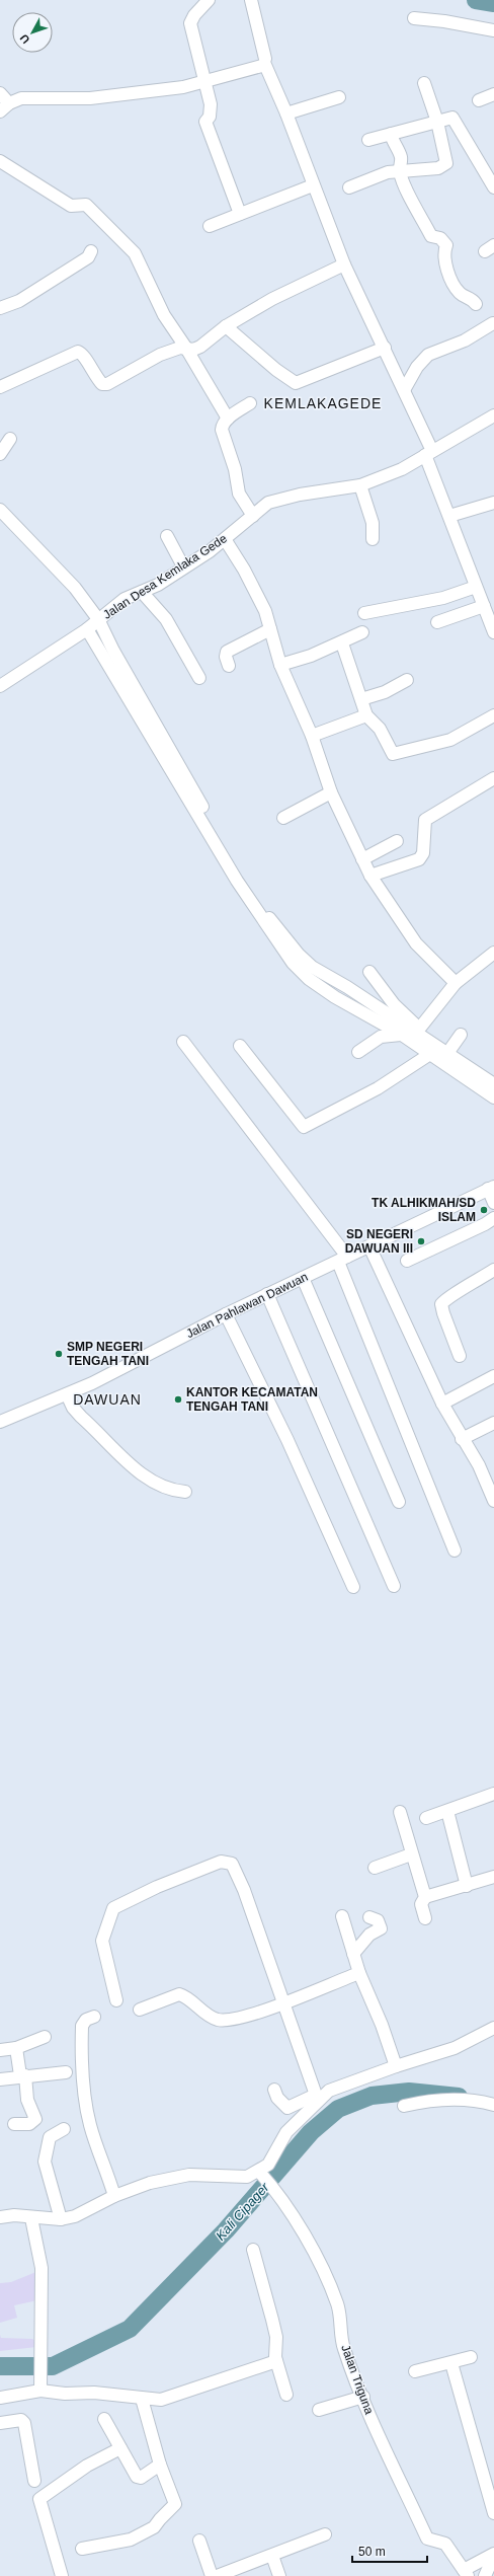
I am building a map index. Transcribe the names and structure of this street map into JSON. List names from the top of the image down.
{
  "streets": {
    "street": ["Jalan Desa Kemlaka Gede", "Jalan Pahlawan Dawuan", "Jalan Triguna"]
  },
  "districts": ["KEMLAKAGEDE", "DAWUAN"],
  "water": ["Kali Cipager"],
  "places": [
    "TK ALHIKMAH/SD ISLAM",
    "SD NEGERI DAWUAN III",
    "SMP NEGERI TENGAH TANI",
    "KANTOR KECAMATAN TENGAH TANI"
  ],
  "scale_bar": "50 m",
  "north": "bottom left"
}
